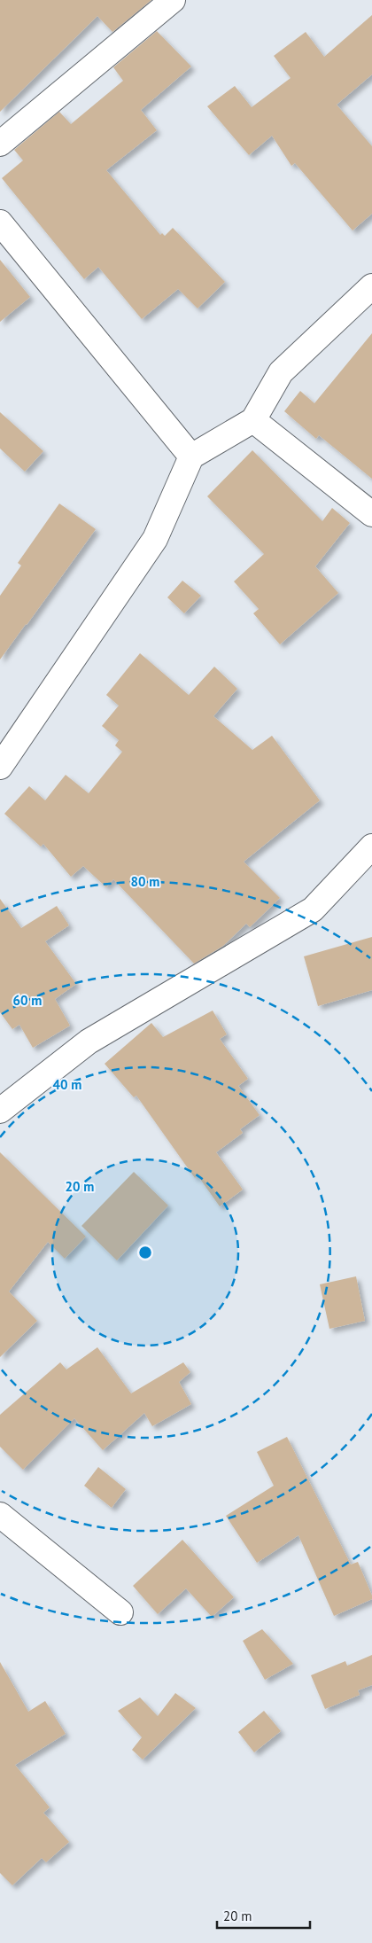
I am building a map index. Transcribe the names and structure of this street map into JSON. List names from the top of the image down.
{
  "scale_bar": "20 m",
  "rings": [
    "80 m",
    "60 m",
    "40 m",
    "20 m"
  ]
}
